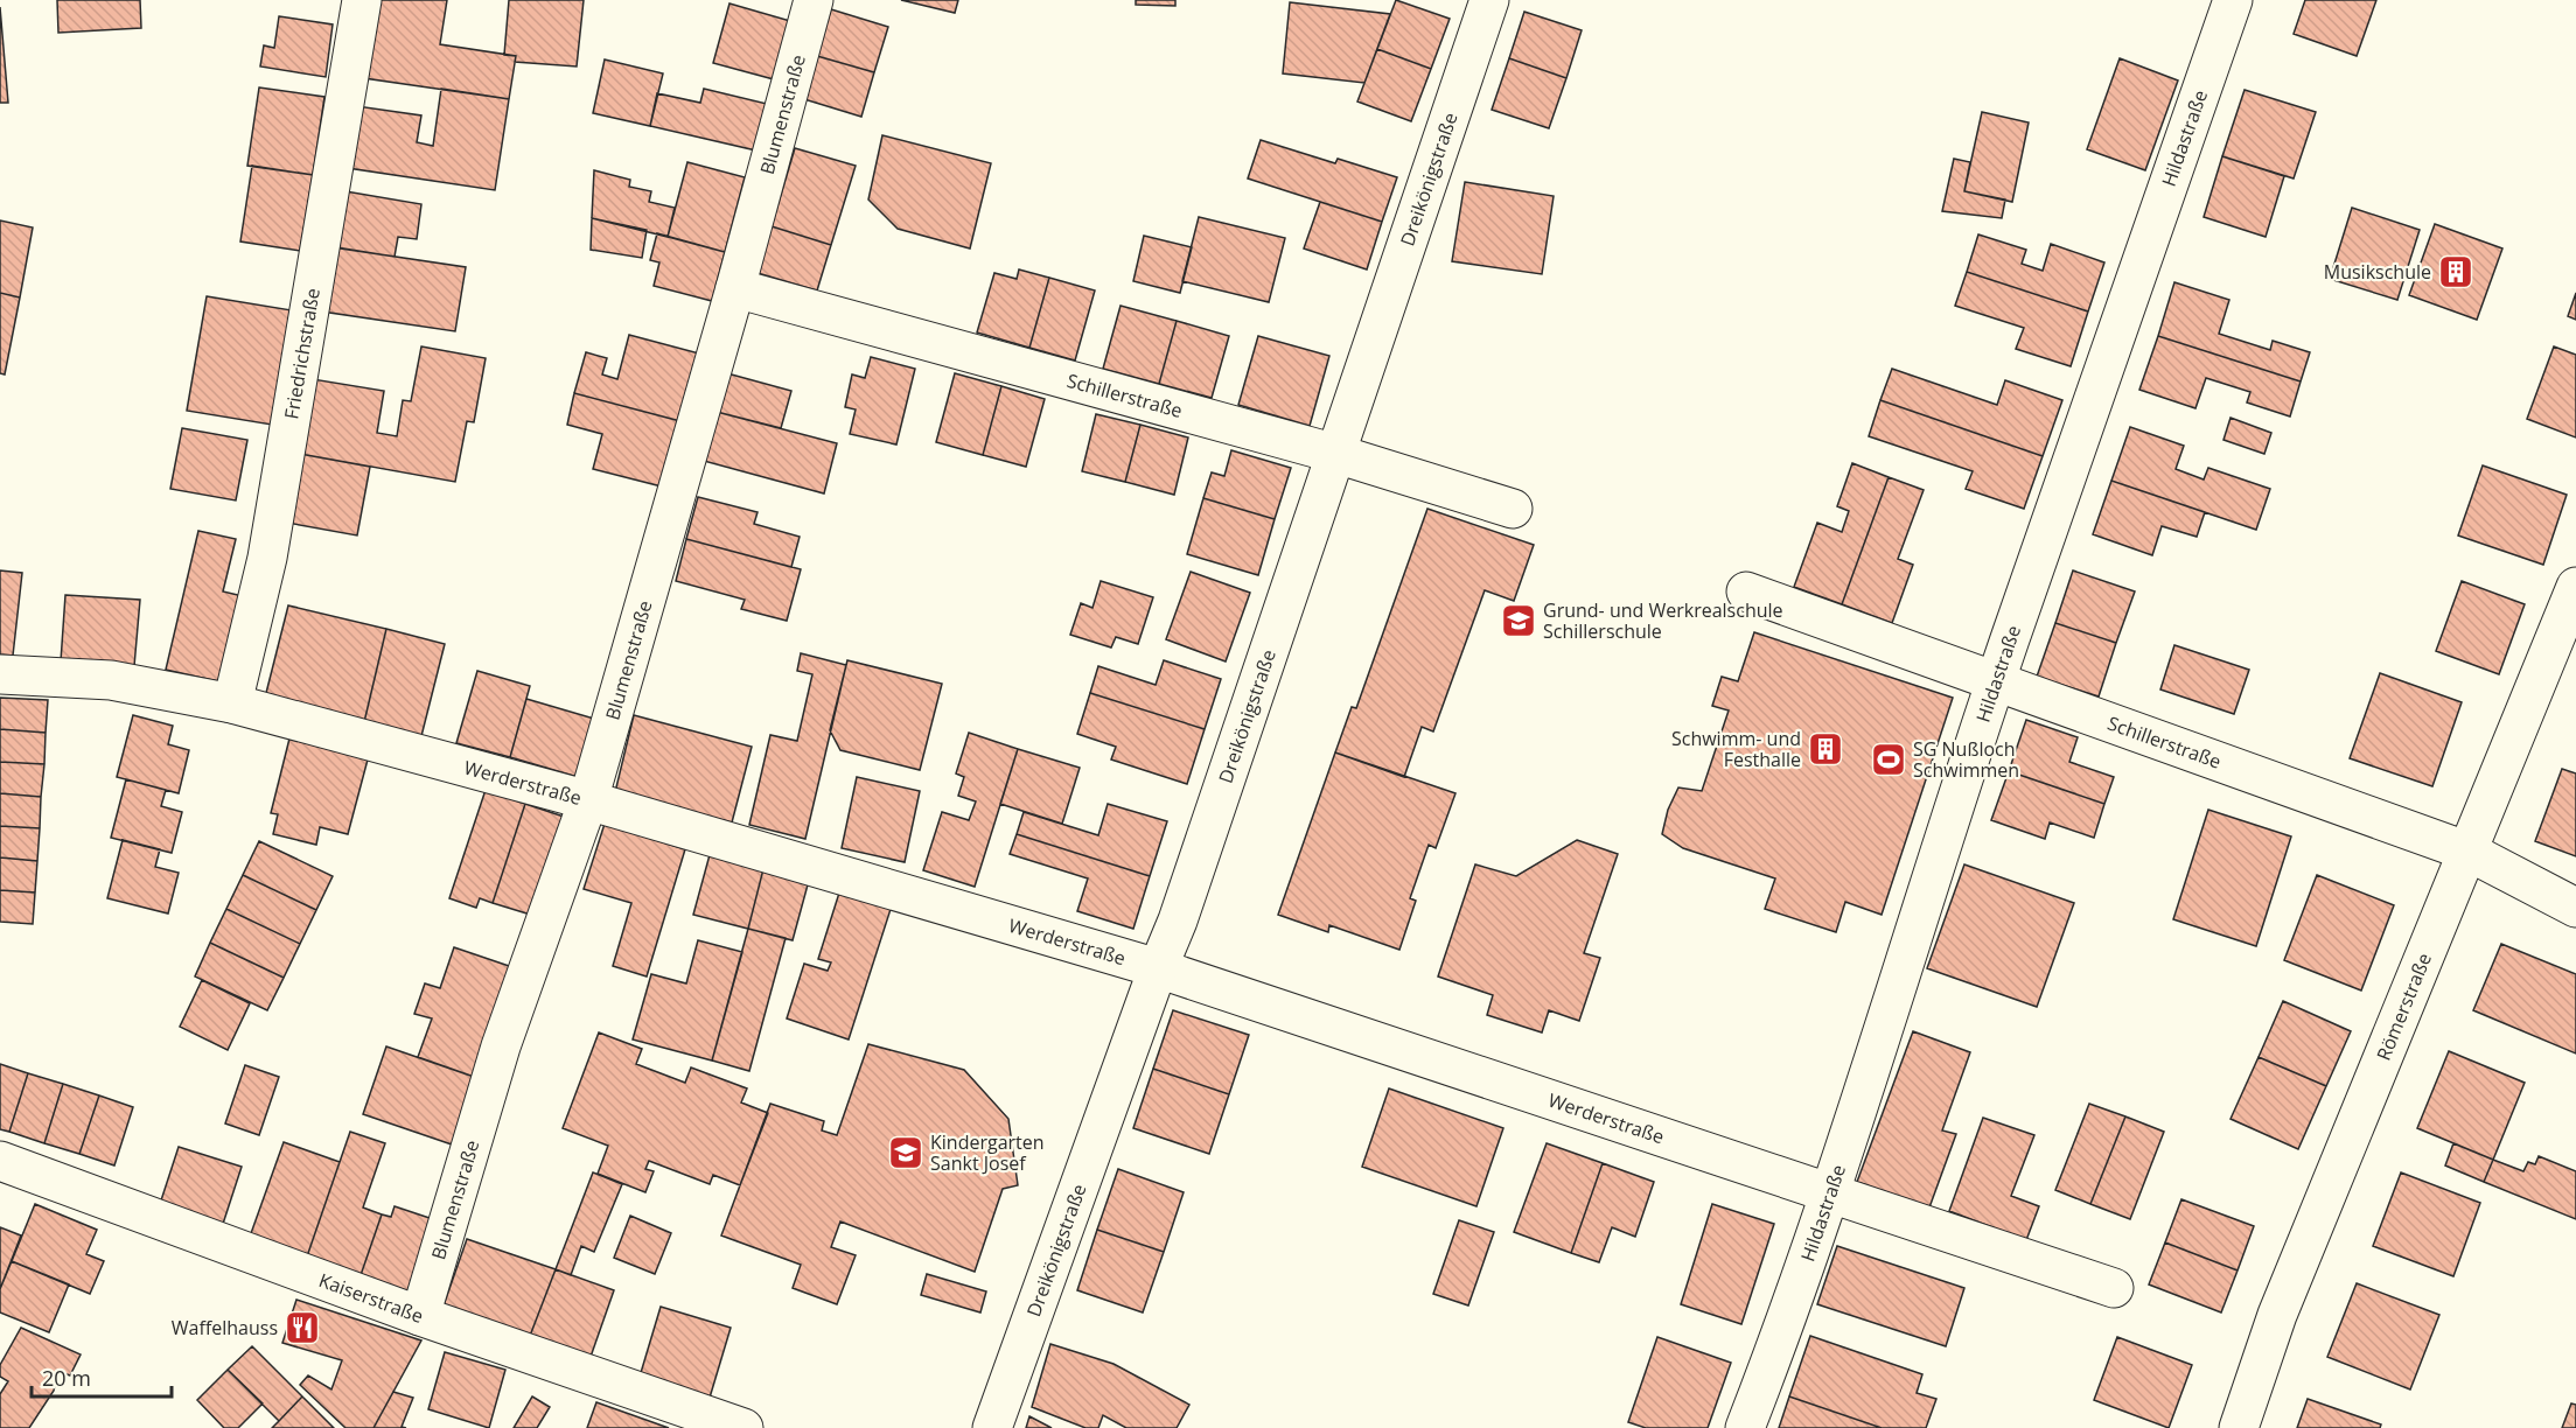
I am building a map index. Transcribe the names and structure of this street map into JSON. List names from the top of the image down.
{
  "streets": {
    "street": [
      "Blumenstraße",
      "Hildastraße",
      "Dreikönigstraße",
      "Friedrichstraße",
      "Schillerstraße",
      "Werderstraße",
      "Römerstraße",
      "Kaiserstraße"
    ]
  },
  "crossings": [
    ["Blumenstraße", "Schillerstraße"],
    ["Blumenstraße", "Werderstraße"],
    ["Blumenstraße", "Kaiserstraße"],
    ["Hildastraße", "Schillerstraße"],
    ["Hildastraße", "Werderstraße"],
    ["Dreikönigstraße", "Schillerstraße"],
    ["Dreikönigstraße", "Werderstraße"],
    ["Friedrichstraße", "Werderstraße"],
    ["Schillerstraße", "Römerstraße"]
  ],
  "places": {
    "building": ["Musikschule", "Schwimm- und Festhalle"],
    "school or university": ["Grund- und Werkrealschule Schillerschule", "Kindergarten Sankt Josef"],
    "sports": ["SG Nußloch Schwimmen"],
    "restaurant": ["Waffelhauss"]
  },
  "scale_bar": "20 m"
}
